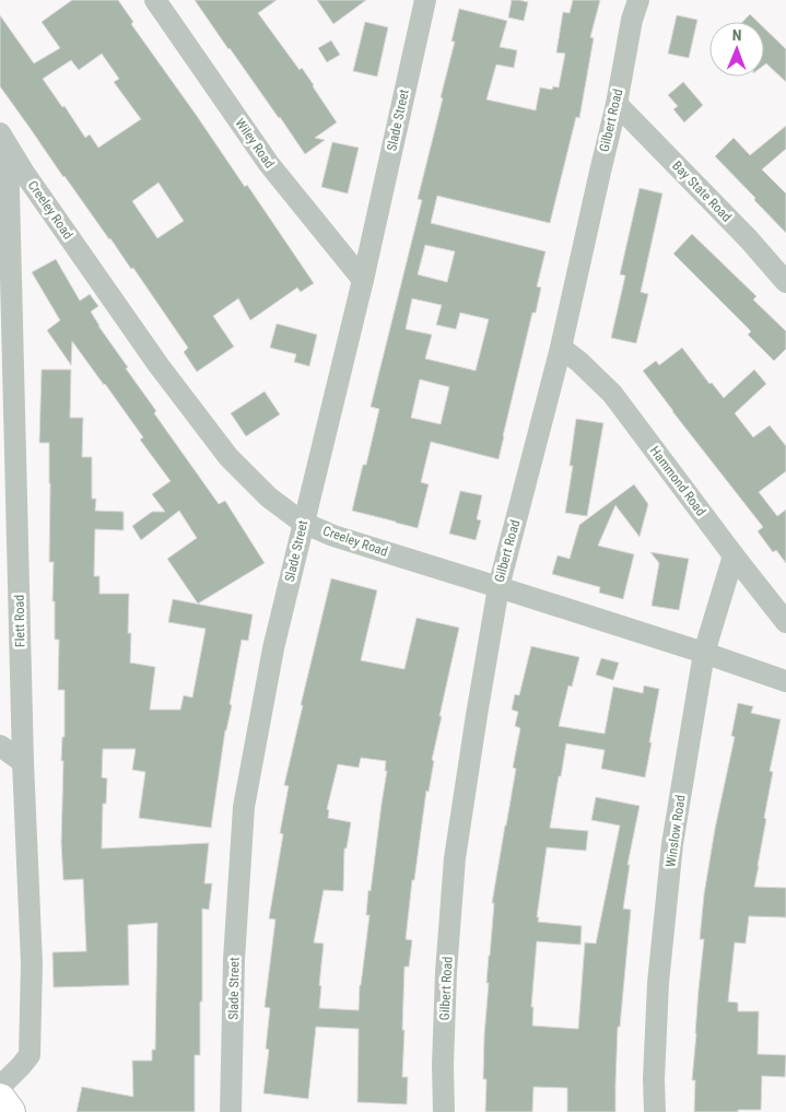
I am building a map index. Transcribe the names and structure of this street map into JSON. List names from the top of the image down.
{
  "streets": {
    "street": [
      "Slade Street",
      "Gilbert Road",
      "Wiley Road",
      "Bay State Road",
      "Creeley Road",
      "Hammond Road",
      "Flett Road",
      "Winslow Road"
    ]
  },
  "crossings": [
    ["Slade Street", "Wiley Road"],
    ["Slade Street", "Creeley Road"],
    ["Gilbert Road", "Bay State Road"],
    ["Gilbert Road", "Creeley Road"],
    ["Gilbert Road", "Hammond Road"],
    ["Creeley Road", "Flett Road"],
    ["Creeley Road", "Winslow Road"],
    ["Hammond Road", "Winslow Road"]
  ],
  "north": "top"
}
